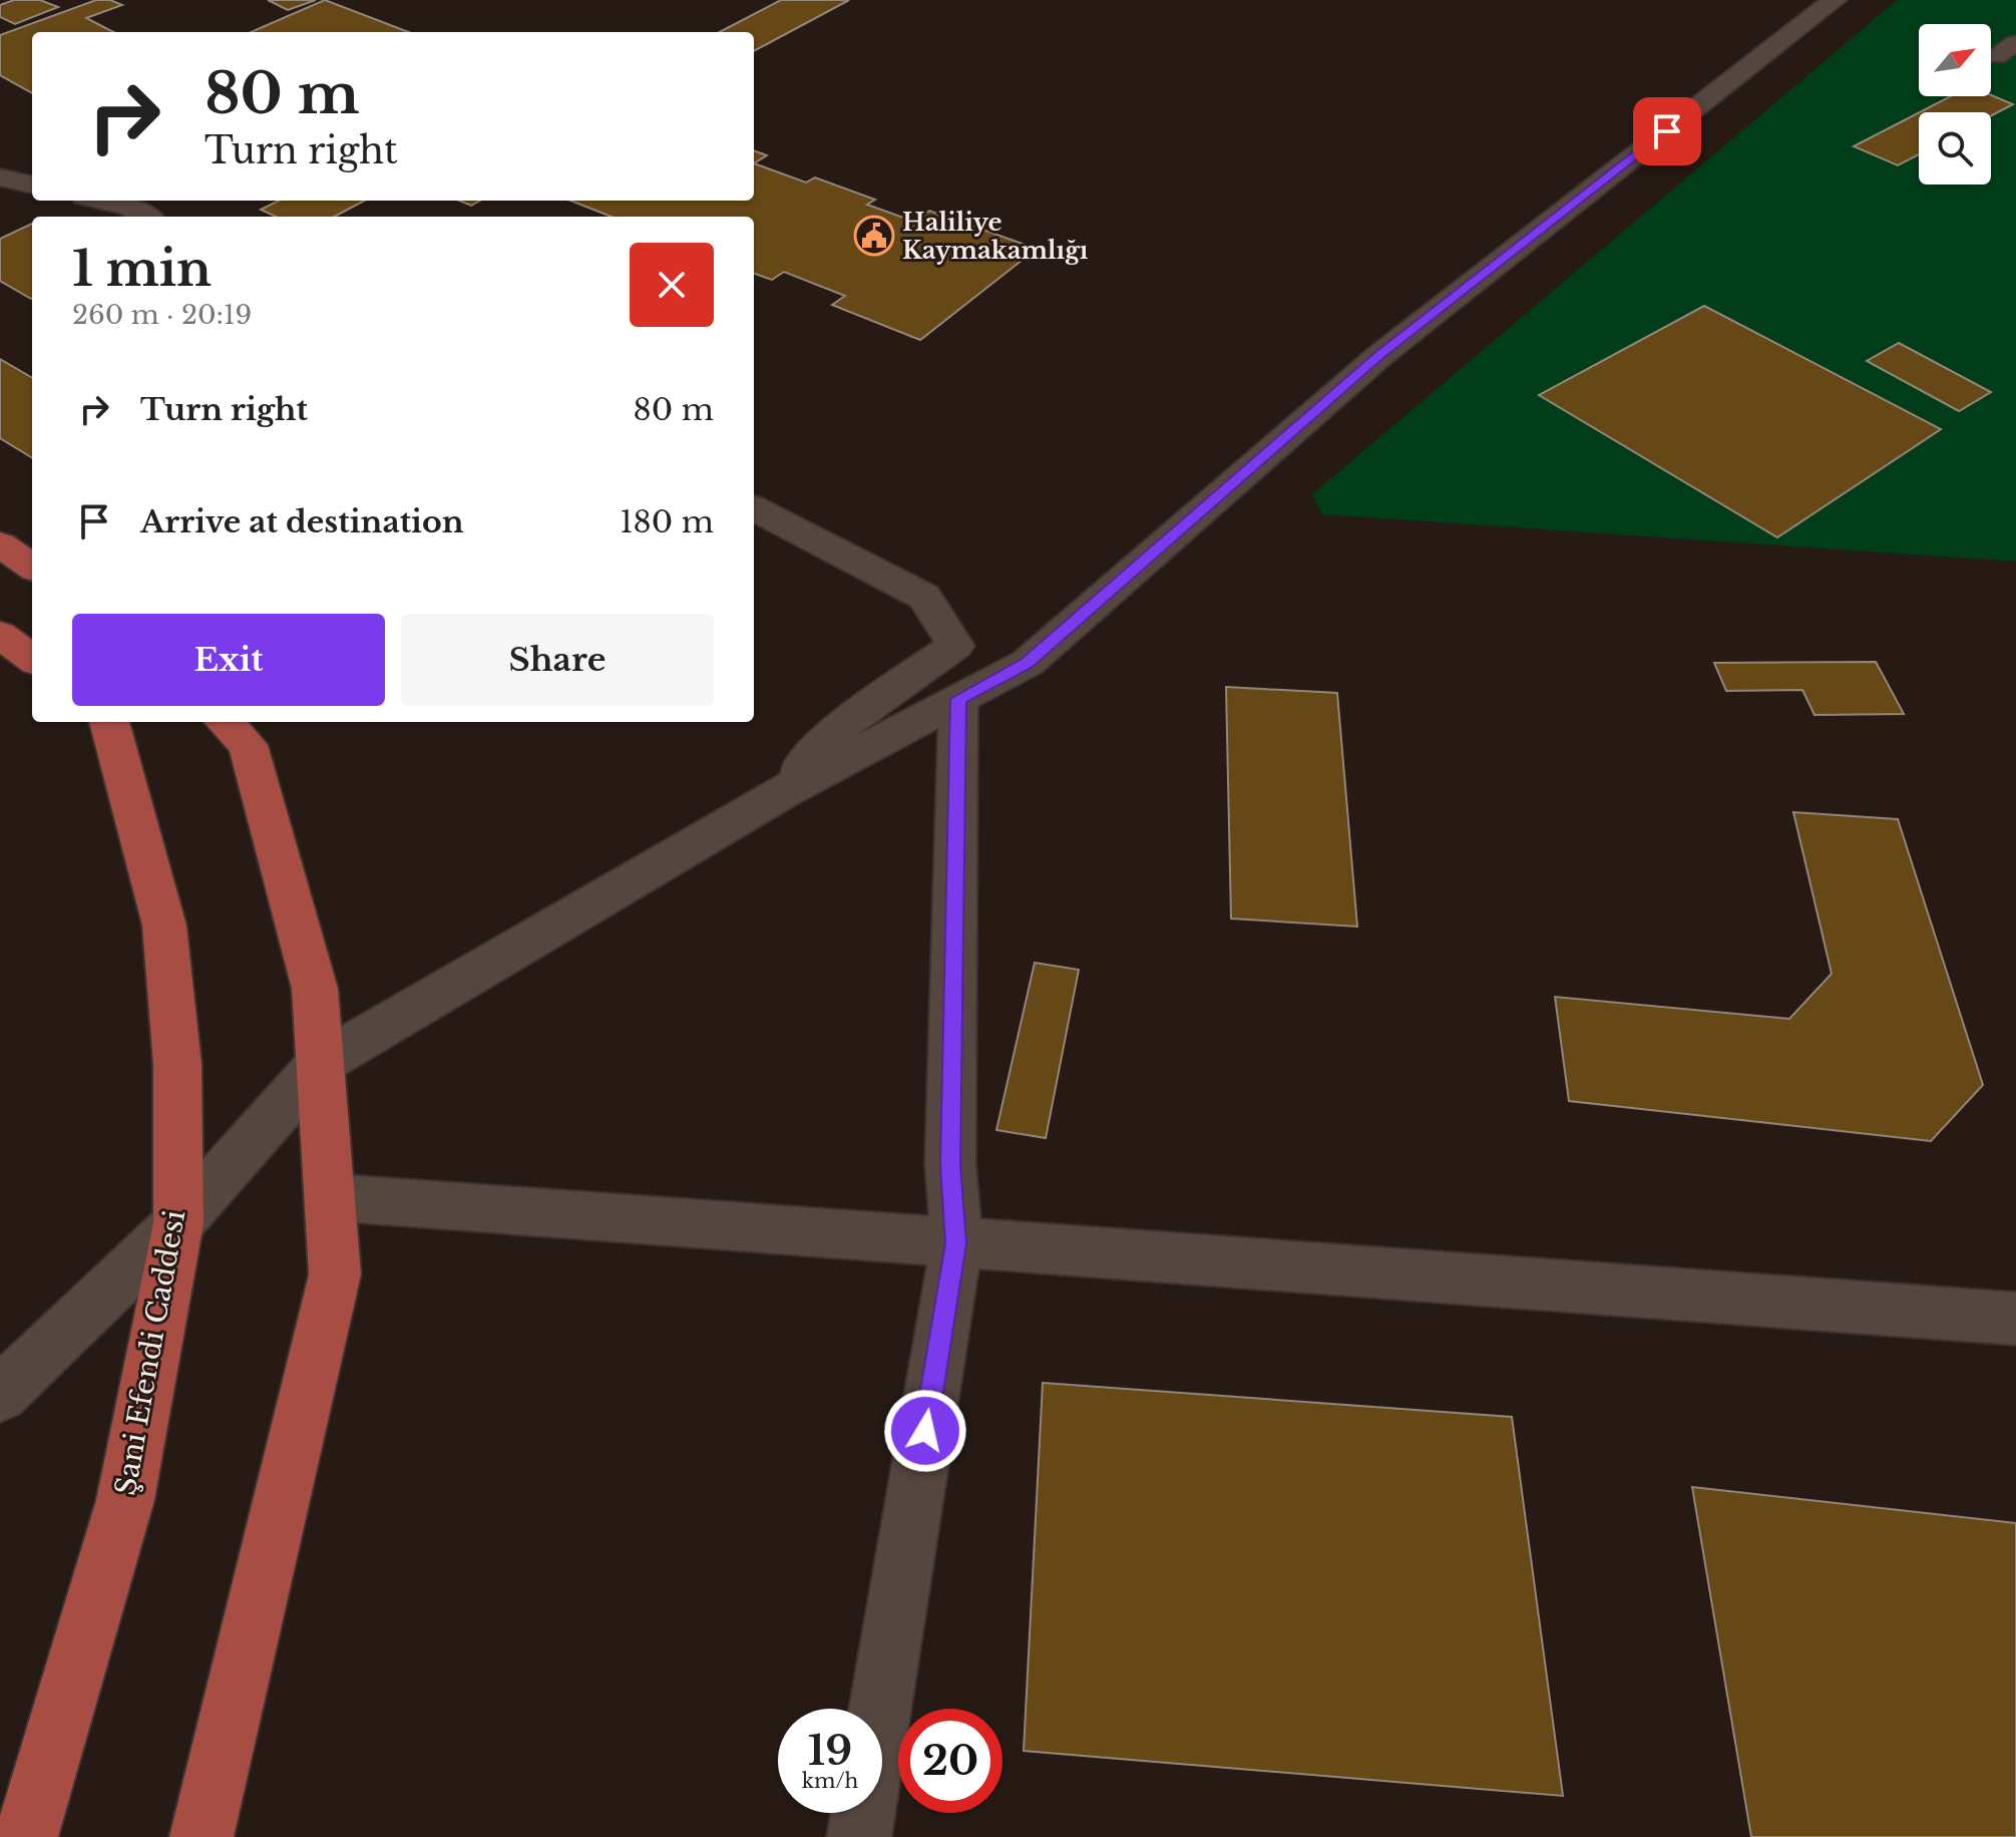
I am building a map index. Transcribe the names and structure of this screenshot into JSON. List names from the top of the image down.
{
  "streets": {
    "main road": ["Şani Efendi Caddesi"]
  },
  "places": {
    "public building": ["Haliliye Kaymakamlığı"]
  },
  "north": "top right",
  "page": {
    "turn": ["80 m", "Turn right"],
    "heading": ["1 min", "260 m · 20:19"],
    "list": [
      {
        "name": "Turn right",
        "value": "80 m"
      },
      {
        "name": "Arrive at destination",
        "value": "180 m"
      }
    ],
    "buttons": ["Exit", "Share"],
    "speed": "19 km/h",
    "limit": "20"
  }
}
